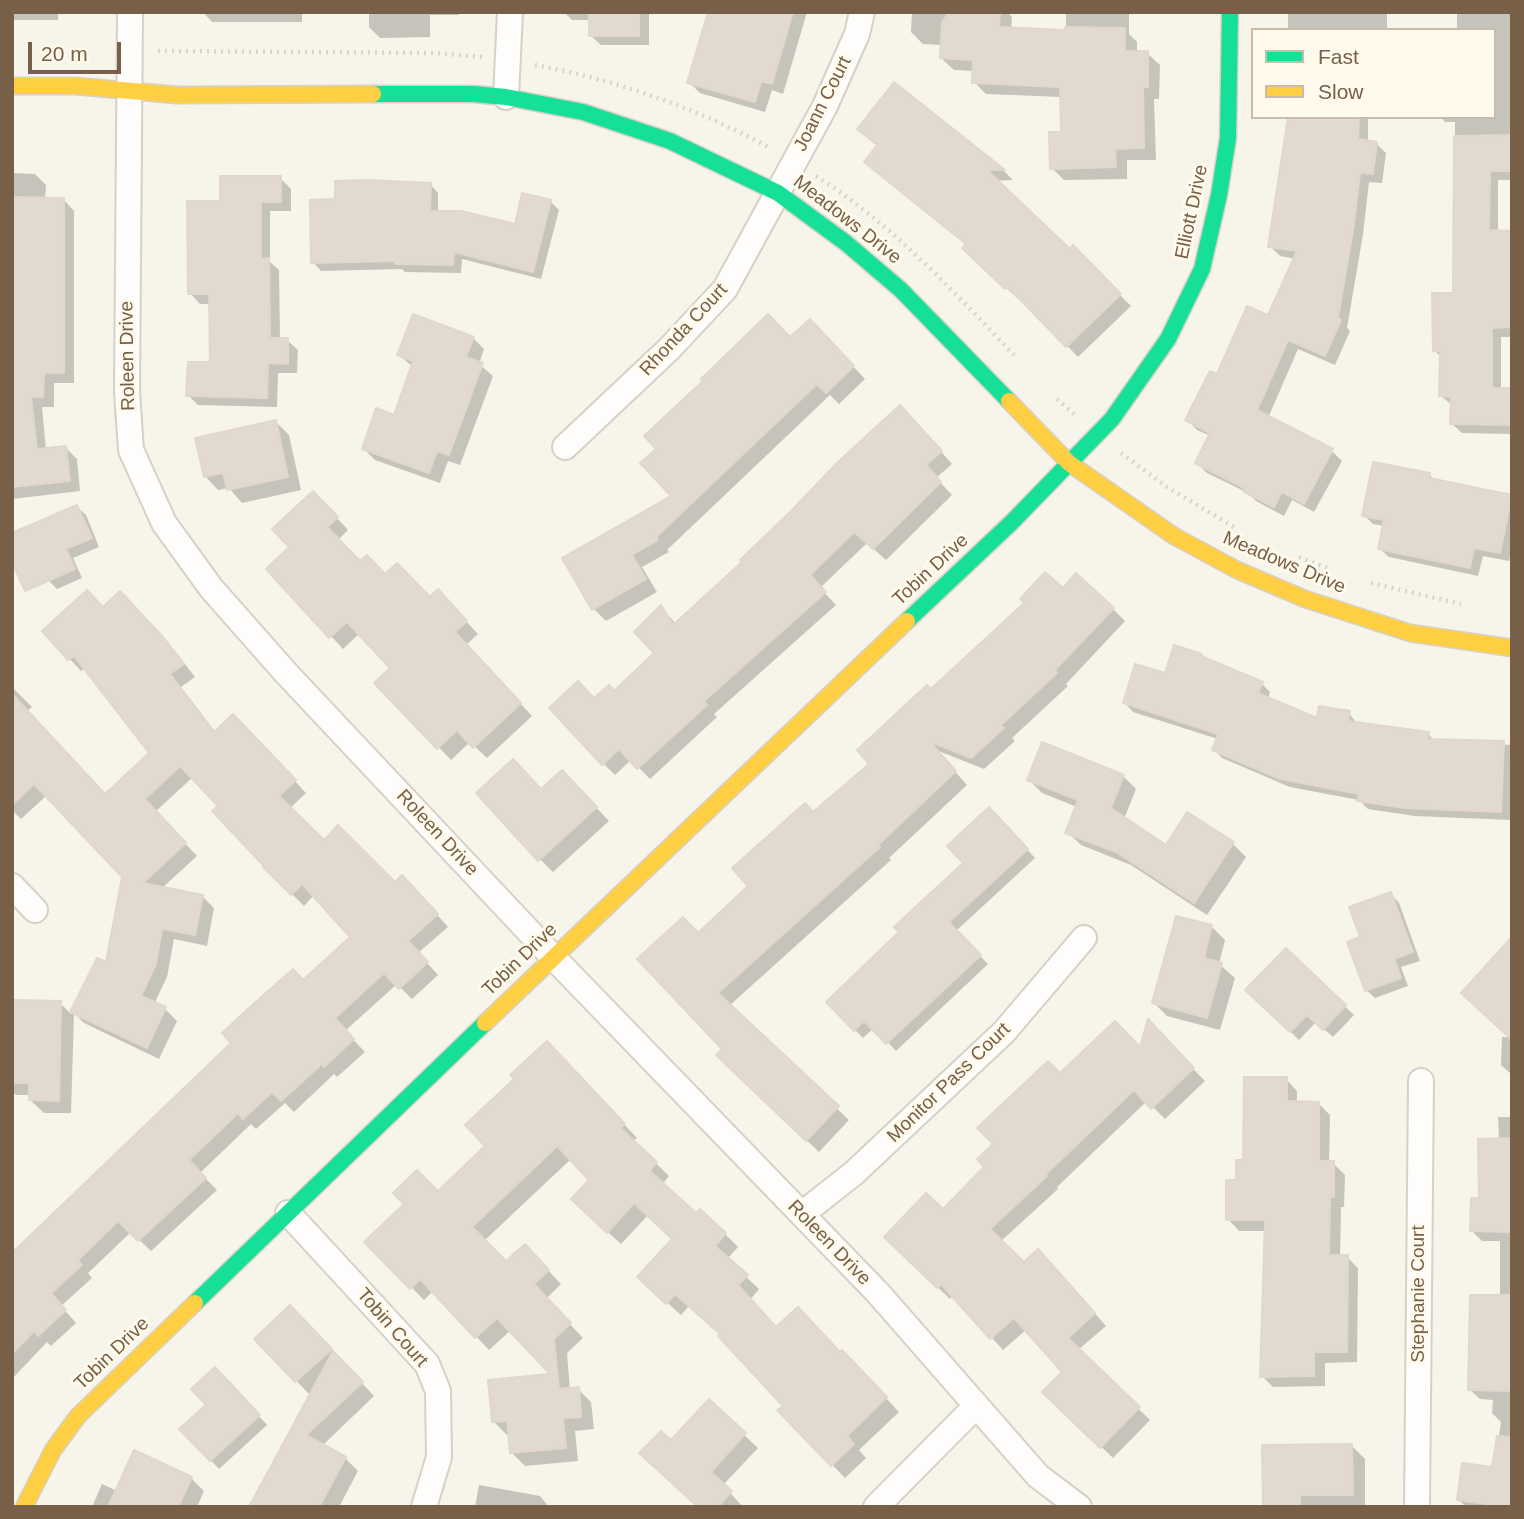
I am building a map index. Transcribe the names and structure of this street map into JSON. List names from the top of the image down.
{
  "streets": {
    "street": [
      "Joann Court",
      "Elliott Drive",
      "Meadows Drive",
      "Rhonda Court",
      "Roleen Drive",
      "Tobin Drive",
      "Monitor Pass Court",
      "Stephanie Court",
      "Tobin Court"
    ]
  },
  "crossings": [
    ["Joann Court", "Meadows Drive"],
    ["Joann Court", "Rhonda Court"],
    ["Elliott Drive", "Meadows Drive"],
    ["Elliott Drive", "Tobin Drive"],
    ["Meadows Drive", "Rhonda Court"],
    ["Meadows Drive", "Roleen Drive"],
    ["Meadows Drive", "Tobin Drive"],
    ["Roleen Drive", "Tobin Drive"],
    ["Roleen Drive", "Monitor Pass Court"],
    ["Tobin Drive", "Tobin Court"]
  ],
  "legend": ["Fast", "Slow"],
  "scale_bar": "20 m"
}
